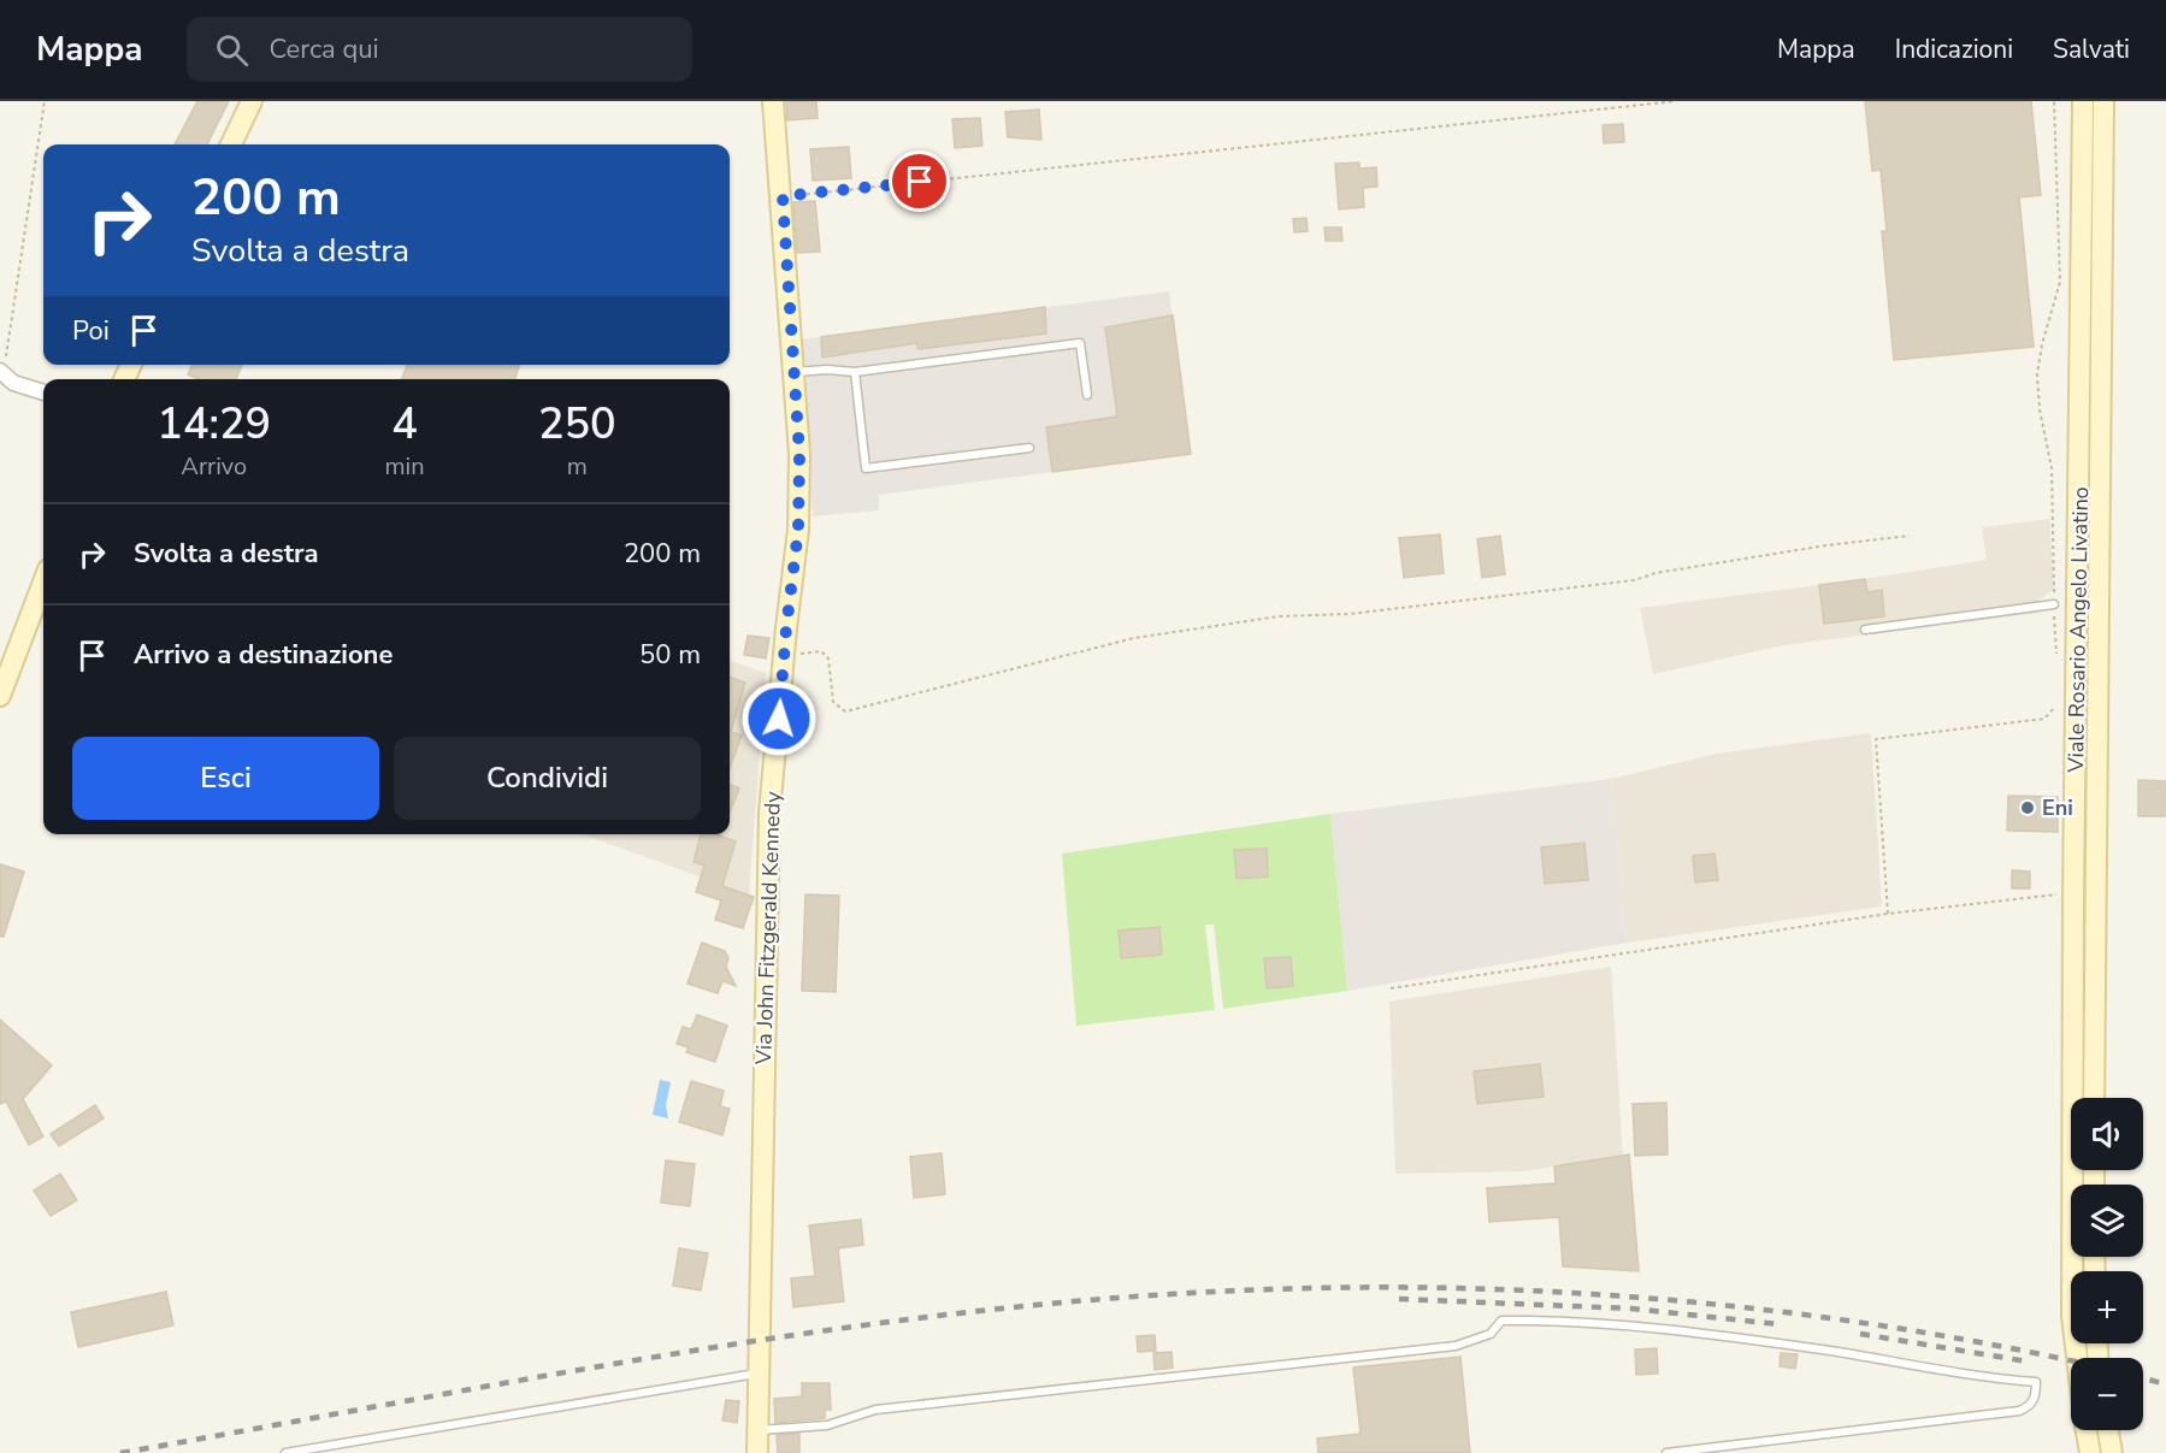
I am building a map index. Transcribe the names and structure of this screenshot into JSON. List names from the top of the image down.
{
  "streets": {
    "main road": ["Viale Rosario Angelo Livatino", "Via John Fitzgerald Kennedy"]
  },
  "places": ["Eni"],
  "page": {
    "header": "Mappa",
    "search": "Cerca qui",
    "nav": ["Mappa", "Indicazioni", "Salvati"],
    "turn": ["200 m", "Svolta a destra"],
    "then": "Poi",
    "eta": [
      "14:29",
      "Arrivo",
      "4",
      "min",
      "250",
      "m"
    ],
    "list": [
      {
        "name": "Svolta a destra",
        "value": "200 m"
      },
      {
        "name": "Arrivo a destinazione",
        "value": "50 m"
      }
    ],
    "buttons": ["Esci", "Condividi"],
    "map_buttons": ["+", "−"]
  }
}
